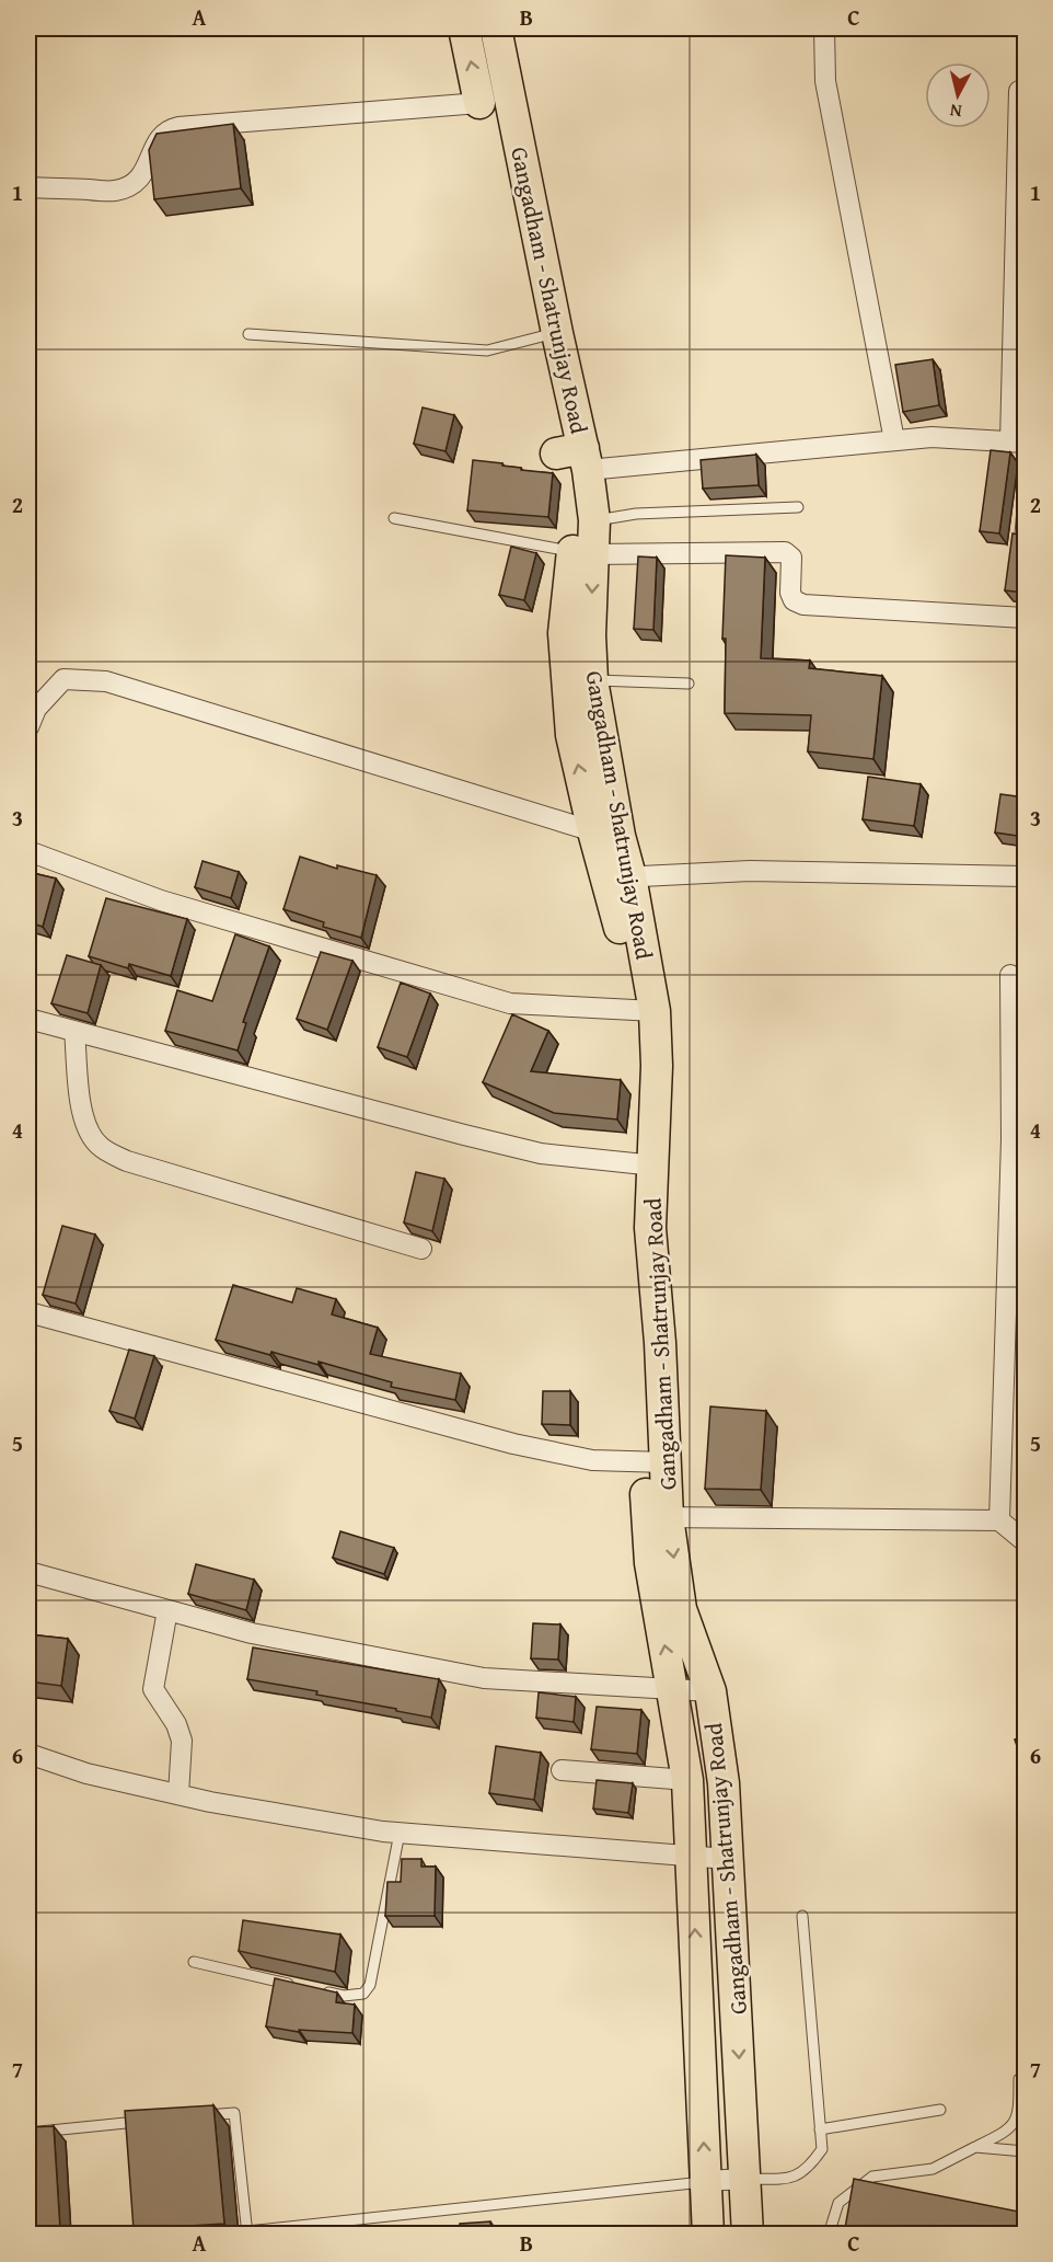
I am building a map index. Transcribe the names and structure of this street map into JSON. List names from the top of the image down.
{
  "streets": {
    "main road": ["Gangadham - Shatrunjay Road"]
  },
  "north": "bottom",
  "grid": {
    "columns": ["A", "B", "C"],
    "rows": [
      "1",
      "2",
      "3",
      "4",
      "5",
      "6",
      "7"
    ]
  }
}
